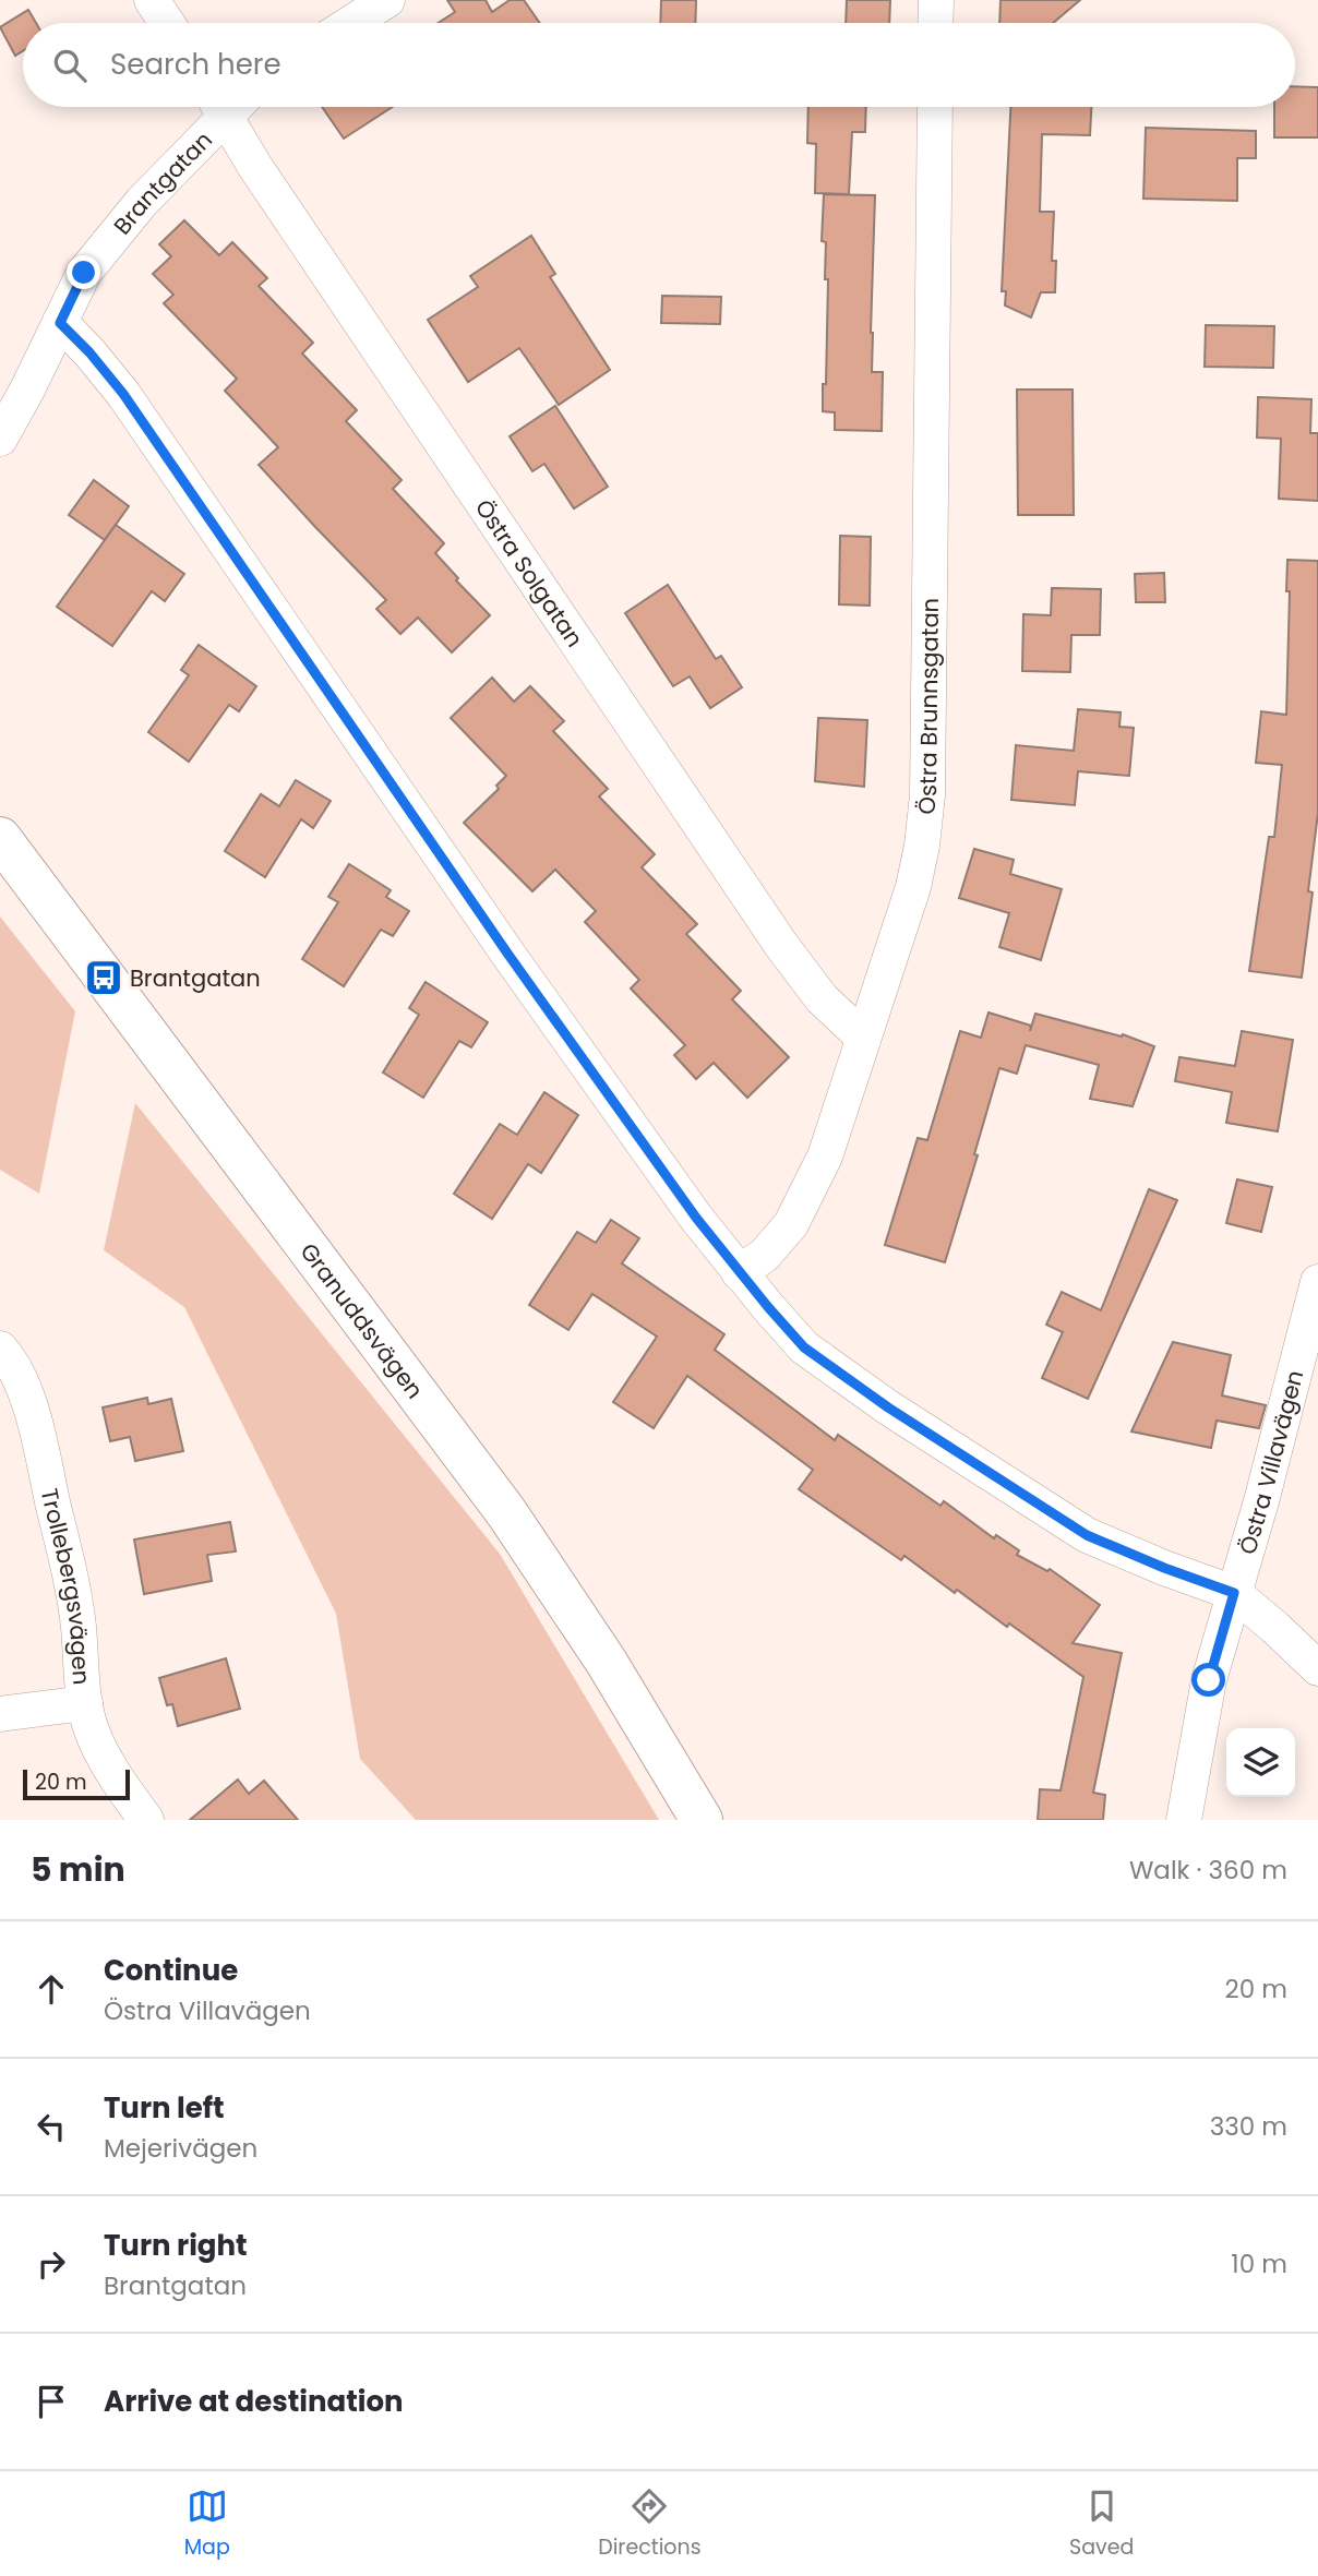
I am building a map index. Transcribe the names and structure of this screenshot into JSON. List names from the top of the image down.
{
  "streets": {
    "street": [
      "Brantgatan",
      "Östra Solgatan",
      "Östra Brunnsgatan",
      "Granuddsvägen",
      "Östra Villavägen",
      "Trollebergsvägen"
    ]
  },
  "crossings": [
    ["Östra Solgatan", "Östra Brunnsgatan"]
  ],
  "places": {
    "bus stop": ["Brantgatan"]
  },
  "scale_bar": "20 m",
  "page": {
    "search": "Search here",
    "scale": "20 m",
    "heading": ["5 min", "Walk · 360 m"],
    "list": [
      ["Continue", "Östra Villavägen", "20 m"],
      ["Turn left", "Mejerivägen", "330 m"],
      ["Turn right", "Brantgatan", "10 m"],
      "Arrive at destination"
    ],
    "nav": ["Map", "Directions", "Saved"]
  }
}
